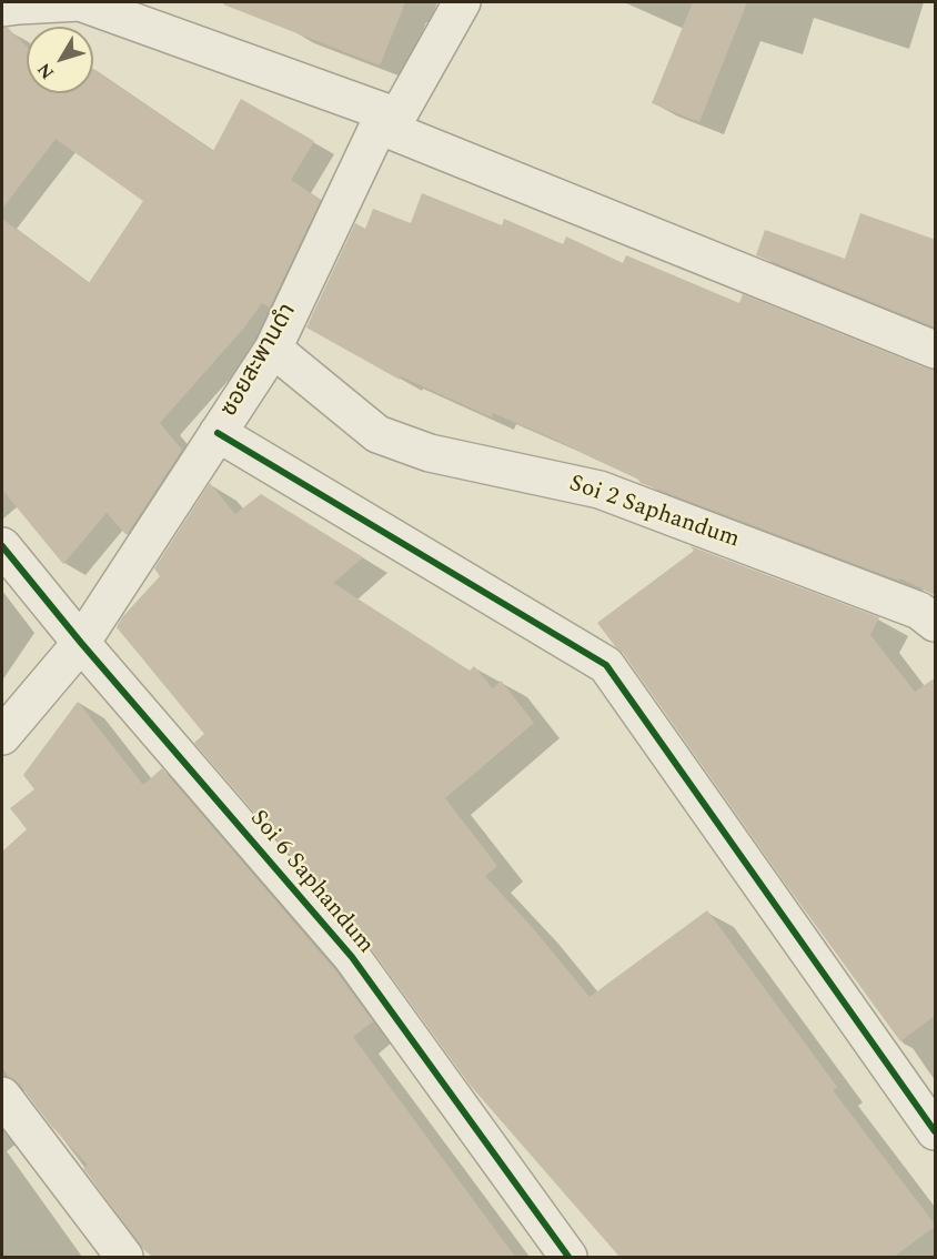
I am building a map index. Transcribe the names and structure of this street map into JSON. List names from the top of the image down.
{
  "streets": {
    "street": ["ซอยสะพานดำ", "Soi 2 Saphandum", "Soi 6 Saphandum"]
  },
  "crossings": [
    ["ซอยสะพานดำ", "Soi 2 Saphandum"],
    ["ซอยสะพานดำ", "Soi 6 Saphandum"]
  ],
  "north": "bottom left"
}
